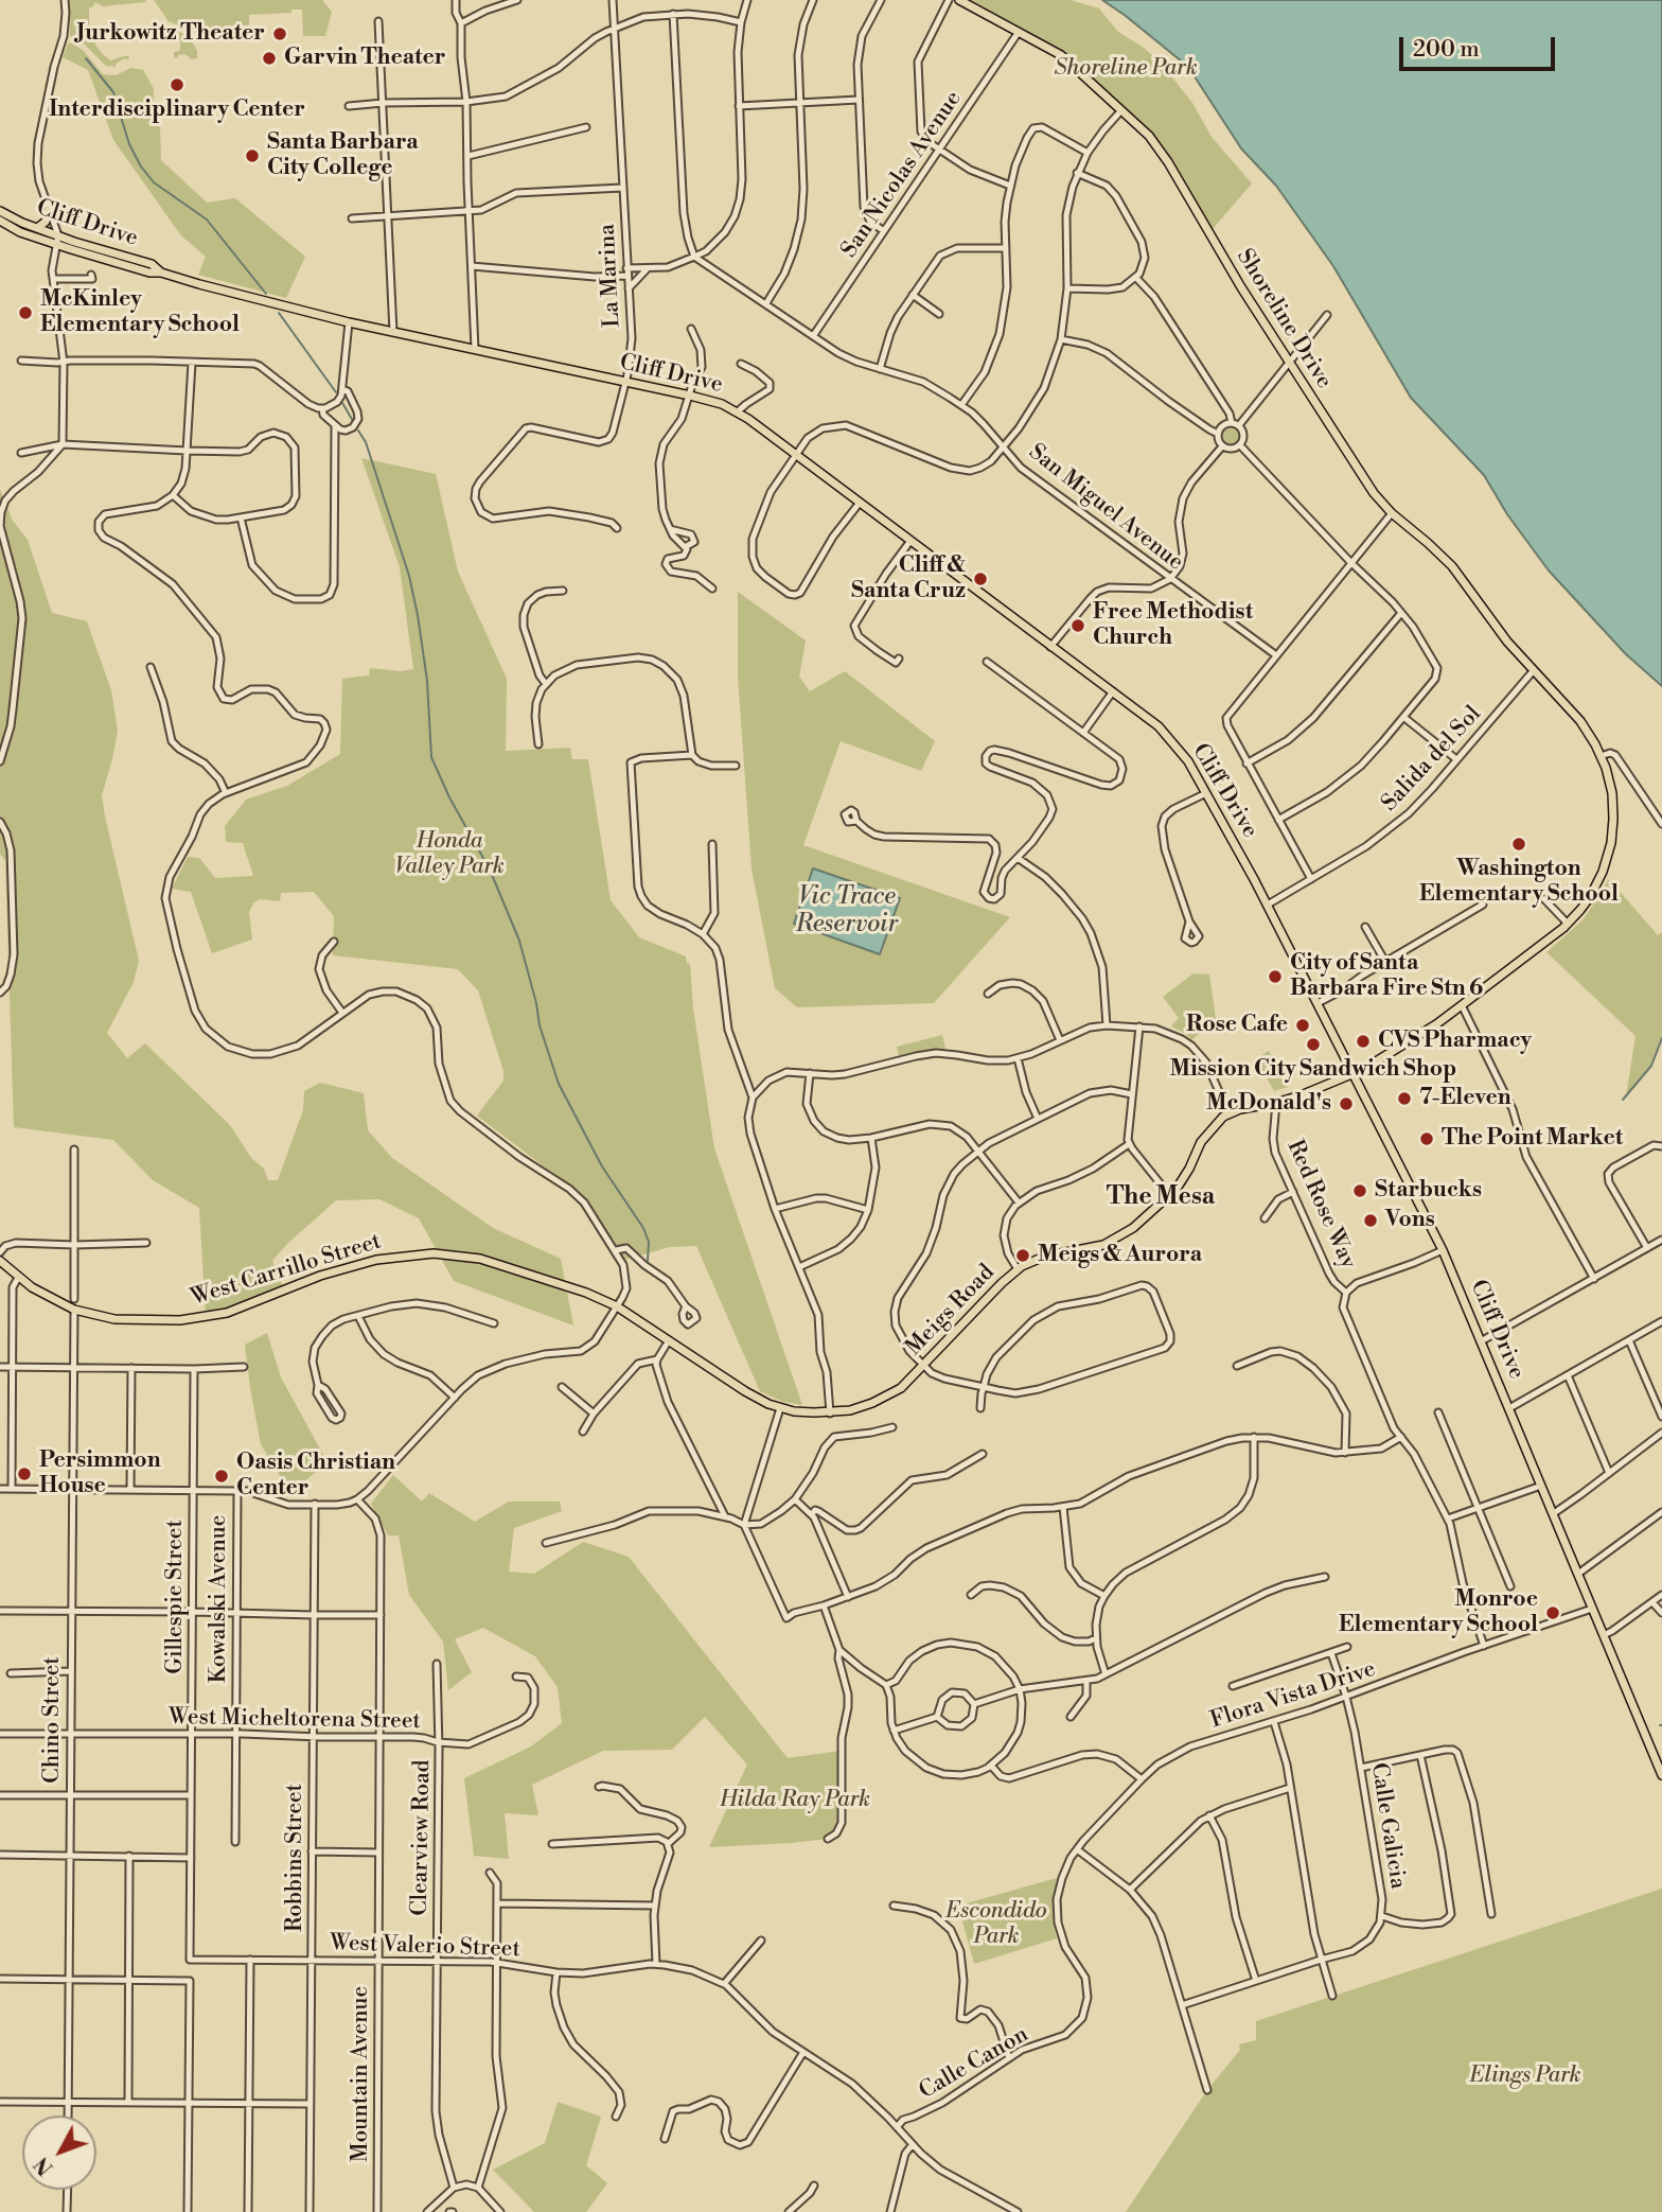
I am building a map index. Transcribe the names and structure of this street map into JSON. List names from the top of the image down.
{
  "streets": {
    "main road": [
      "Cliff Drive",
      "Shoreline Drive",
      "West Carrillo Street",
      "Meigs Road"
    ],
    "street": [
      "San Nicolas Avenue",
      "La Marina",
      "San Miguel Avenue",
      "Salida del Sol",
      "Red Rose Way",
      "Gillespie Street",
      "Kowalski Avenue",
      "Flora Vista Drive",
      "Chino Street",
      "West Micheltorena Street",
      "Calle Galicia",
      "Clearview Road",
      "Robbins Street",
      "West Valerio Street",
      "Calle Canon",
      "Mountain Avenue"
    ]
  },
  "crossings": [
    ["San Nicolas Avenue", "Shoreline Drive"],
    ["San Nicolas Avenue", "San Miguel Avenue"],
    ["Cliff Drive", "La Marina"],
    ["Cliff Drive", "Salida del Sol"],
    ["Cliff Drive", "Flora Vista Drive"],
    ["Shoreline Drive", "Salida del Sol"],
    ["West Carrillo Street", "Meigs Road"],
    ["West Carrillo Street", "Chino Street"],
    ["Gillespie Street", "West Micheltorena Street"],
    ["Gillespie Street", "West Valerio Street"],
    ["Kowalski Avenue", "West Micheltorena Street"],
    ["Flora Vista Drive", "Calle Galicia"],
    ["Flora Vista Drive", "Calle Canon"],
    ["Chino Street", "West Micheltorena Street"],
    ["West Micheltorena Street", "Clearview Road"],
    ["West Micheltorena Street", "Robbins Street"],
    ["West Micheltorena Street", "Mountain Avenue"],
    ["Clearview Road", "West Valerio Street"],
    ["Robbins Street", "West Valerio Street"],
    ["West Valerio Street", "Calle Canon"],
    ["West Valerio Street", "Mountain Avenue"]
  ],
  "districts": ["The Mesa"],
  "water": ["Vic Trace Reservoir"],
  "parks": [
    "Shoreline Park",
    "Honda Valley Park",
    "Hilda Ray Park",
    "Escondido Park",
    "Elings Park"
  ],
  "places": [
    "Jurkowitz Theater",
    "Garvin Theater",
    "Interdisciplinary Center",
    "Santa Barbara City College",
    "McKinley Elementary School",
    "Cliff & Santa Cruz",
    "Free Methodist Church",
    "Washington Elementary School",
    "City of Santa Barbara Fire Stn 6",
    "Rose Cafe",
    "CVS Pharmacy",
    "Mission City Sandwich Shop",
    "7-Eleven",
    "McDonald's",
    "The Point Market",
    "Starbucks",
    "Vons",
    "Meigs & Aurora",
    "Persimmon House",
    "Oasis Christian Center",
    "Monroe Elementary School"
  ],
  "scale_bar": "200 m",
  "north": "bottom left"
}
